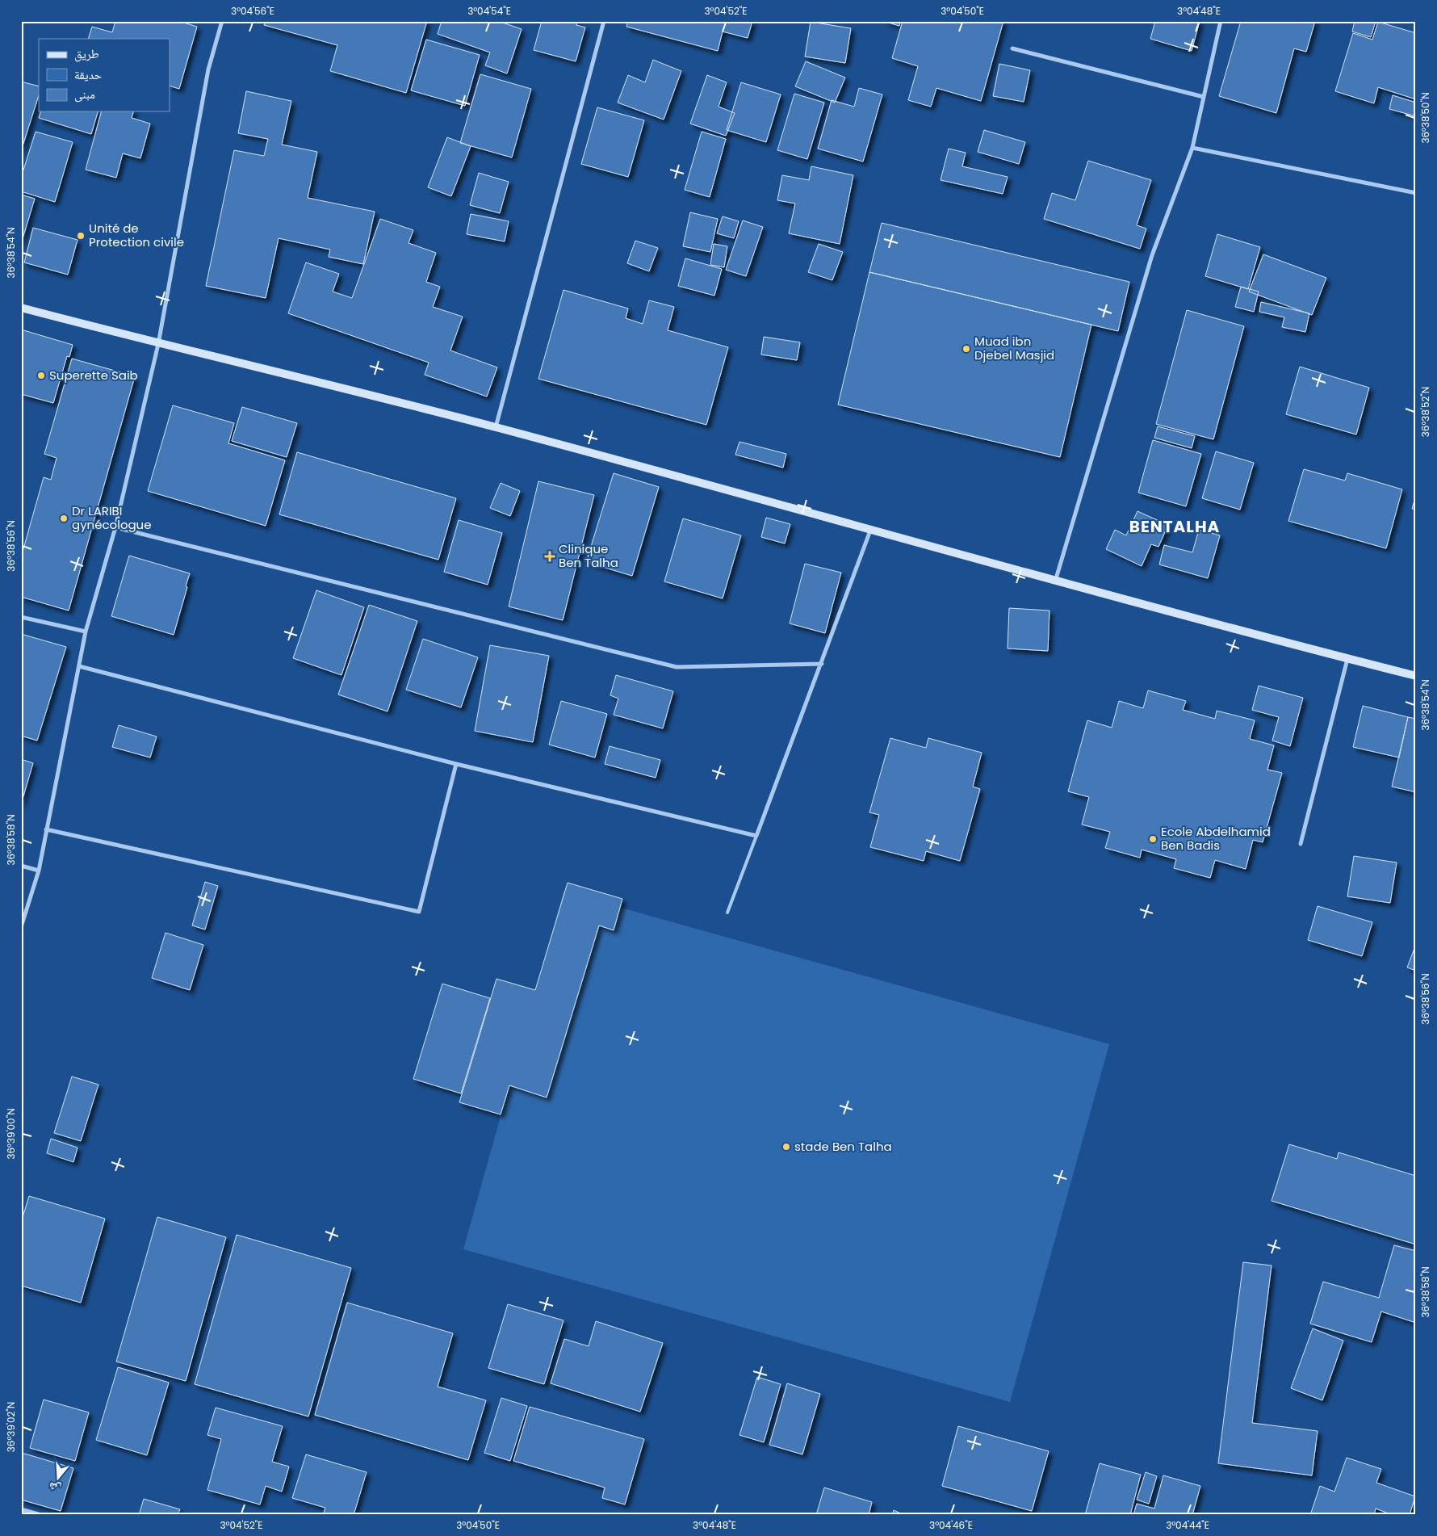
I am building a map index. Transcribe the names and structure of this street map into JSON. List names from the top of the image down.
{
  "districts": ["BENTALHA"],
  "places": {
    "other": [
      "Unité de Protection civile",
      "Muad ibn Djebel Masjid",
      "Superette Saib",
      "Dr LARIBI gynécologue",
      "Ecole Abdelhamid Ben Badis",
      "stade Ben Talha"
    ],
    "health": ["Clinique Ben Talha"]
  },
  "legend": ["طريق", "حديقة", "مبنى"],
  "north": "bottom",
  "coordinates": [
    "3°04'56\"E",
    "3°04'54\"E",
    "3°04'52\"E",
    "3°04'50\"E",
    "3°04'48\"E",
    "36°38'50\"N",
    "36°38'54\"N",
    "36°38'52\"N",
    "36°38'56\"N",
    "36°38'58\"N",
    "36°39'00\"N",
    "36°39'02\"N",
    "3°04'46\"E",
    "3°04'44\"E"
  ]
}
